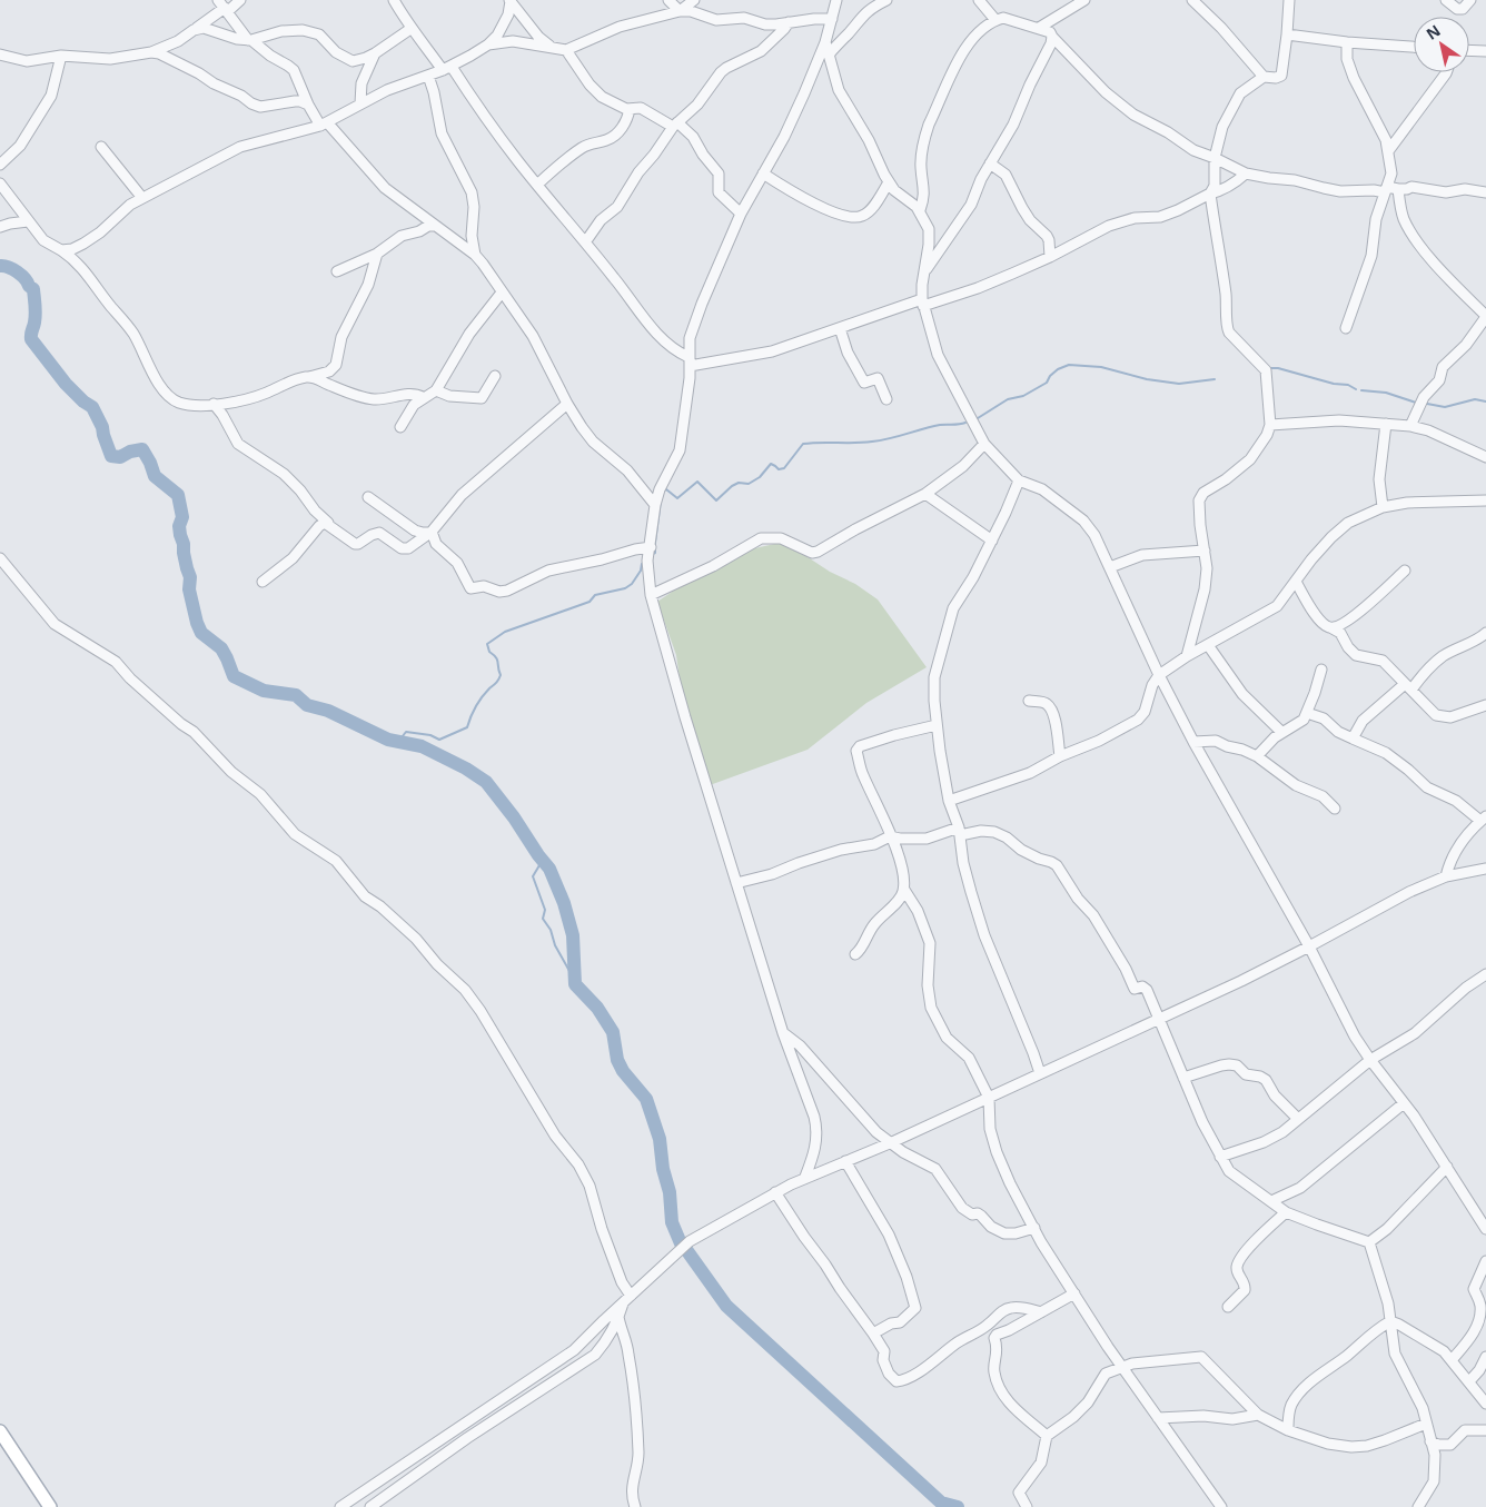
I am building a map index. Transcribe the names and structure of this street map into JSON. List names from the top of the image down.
{
  "north": "top left"
}
